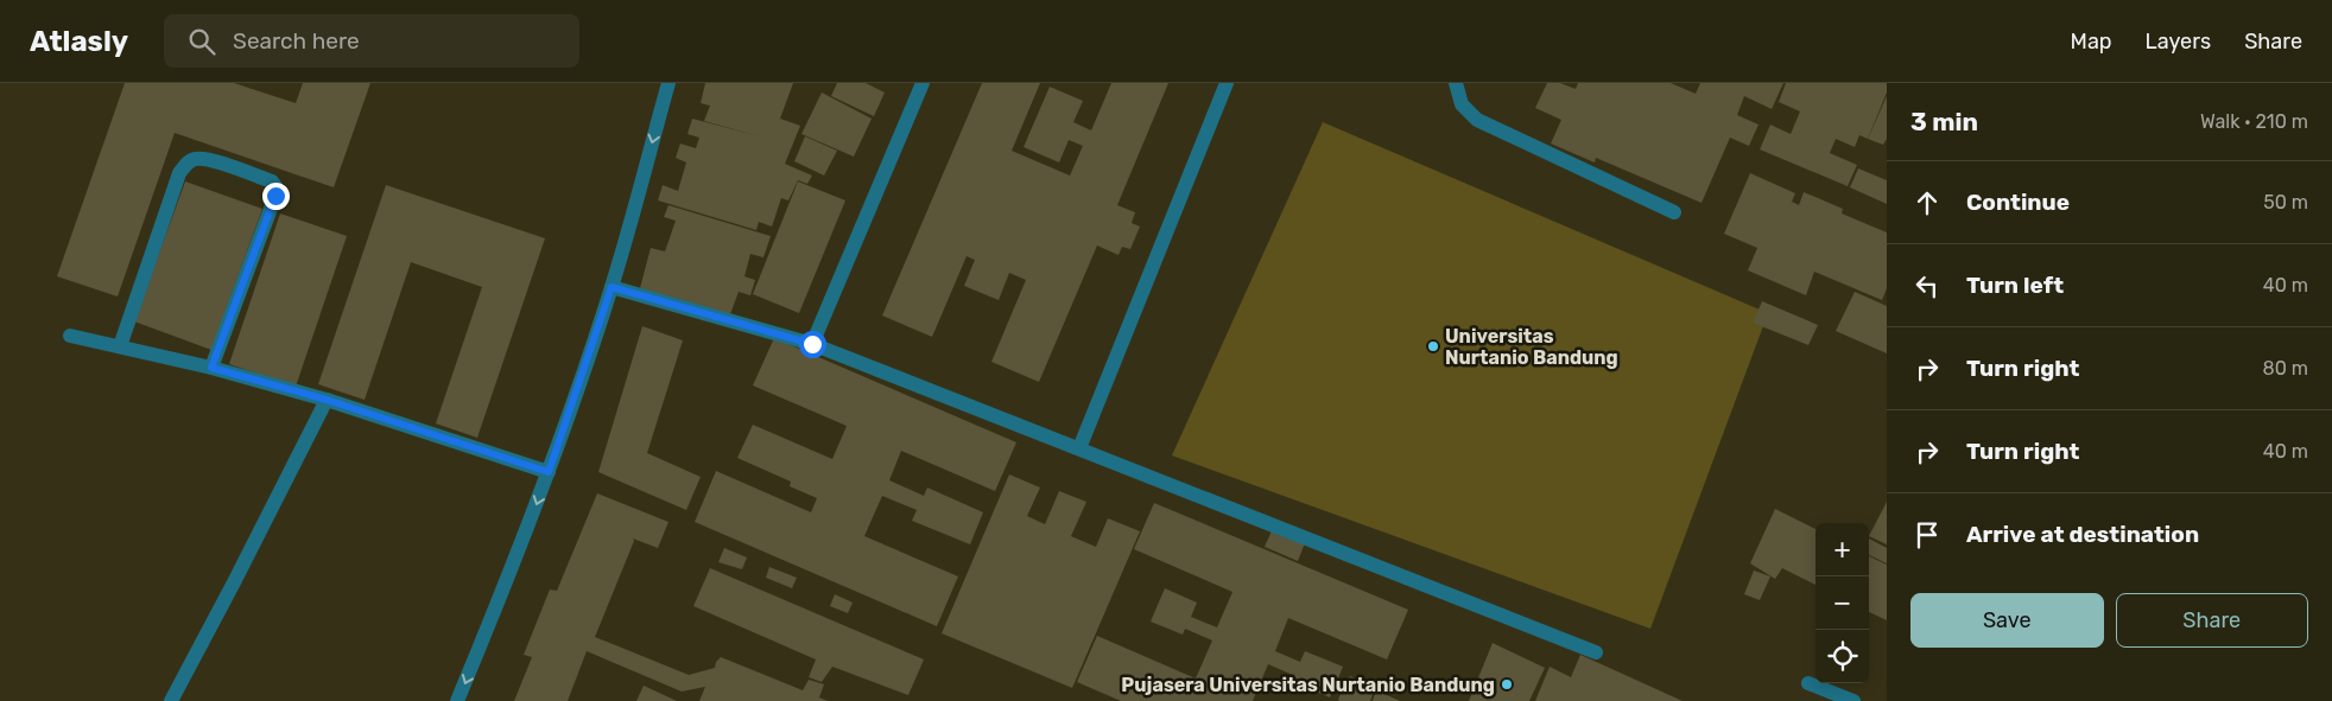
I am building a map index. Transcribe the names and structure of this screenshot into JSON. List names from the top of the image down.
{
  "places": ["Universitas Nurtanio Bandung", "Pujasera Universitas Nurtanio Bandung"],
  "page": {
    "header": "Atlasly",
    "search": "Search here",
    "nav": ["Map", "Layers", "Share"],
    "heading": ["3 min", "Walk · 210 m"],
    "list": [
      ["Continue", "50 m"],
      ["Turn left", "40 m"],
      ["Turn right", "80 m"],
      ["Turn right", "40 m"],
      "Arrive at destination"
    ],
    "map_buttons": ["+", "−"],
    "buttons": ["Save", "Share"]
  }
}
